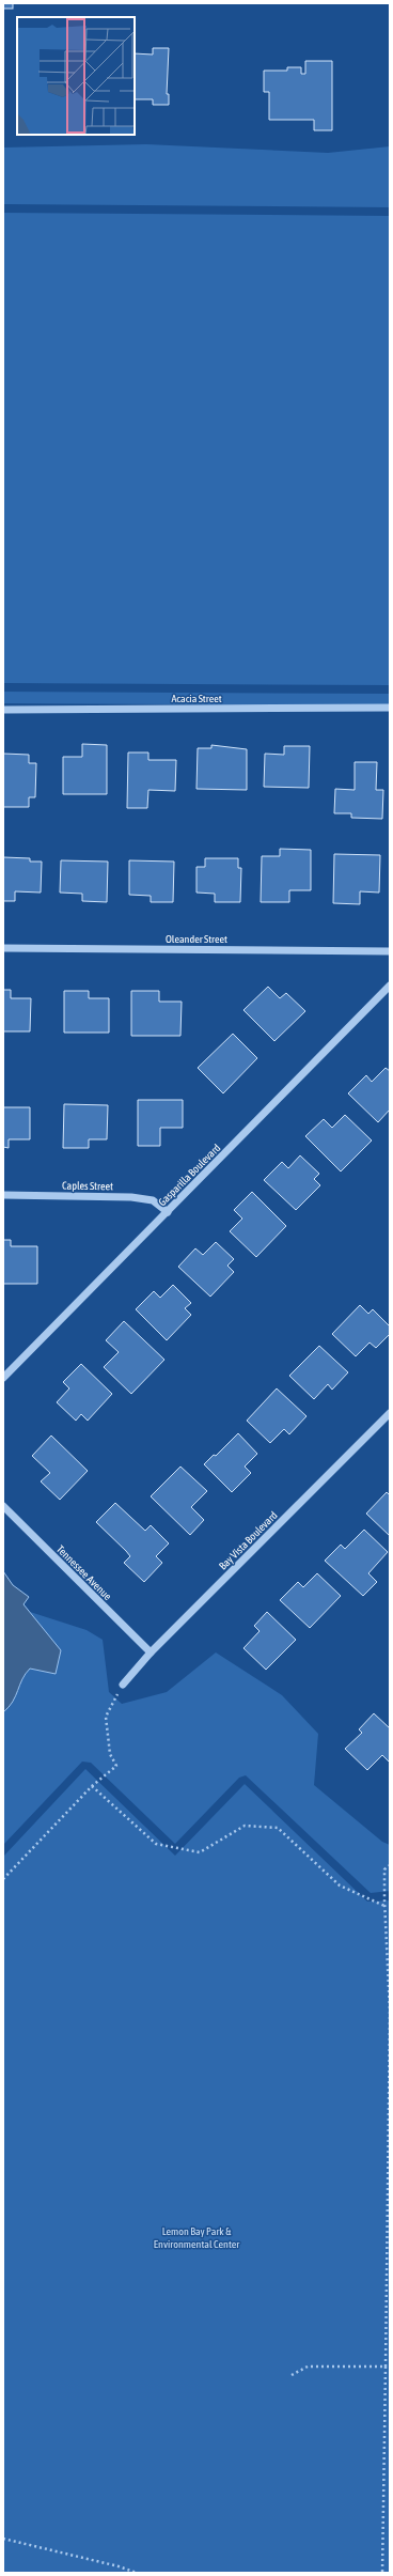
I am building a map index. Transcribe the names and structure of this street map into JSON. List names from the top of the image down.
{
  "streets": {
    "street": [
      "Acacia Street",
      "Oleander Street",
      "Gasparilla Boulevard",
      "Caples Street",
      "Bay Vista Boulevard",
      "Tennessee Avenue"
    ]
  },
  "crossings": [
    ["Gasparilla Boulevard", "Caples Street"],
    ["Bay Vista Boulevard", "Tennessee Avenue"]
  ],
  "parks": ["Lemon Bay Park & Environmental Center"]
}
